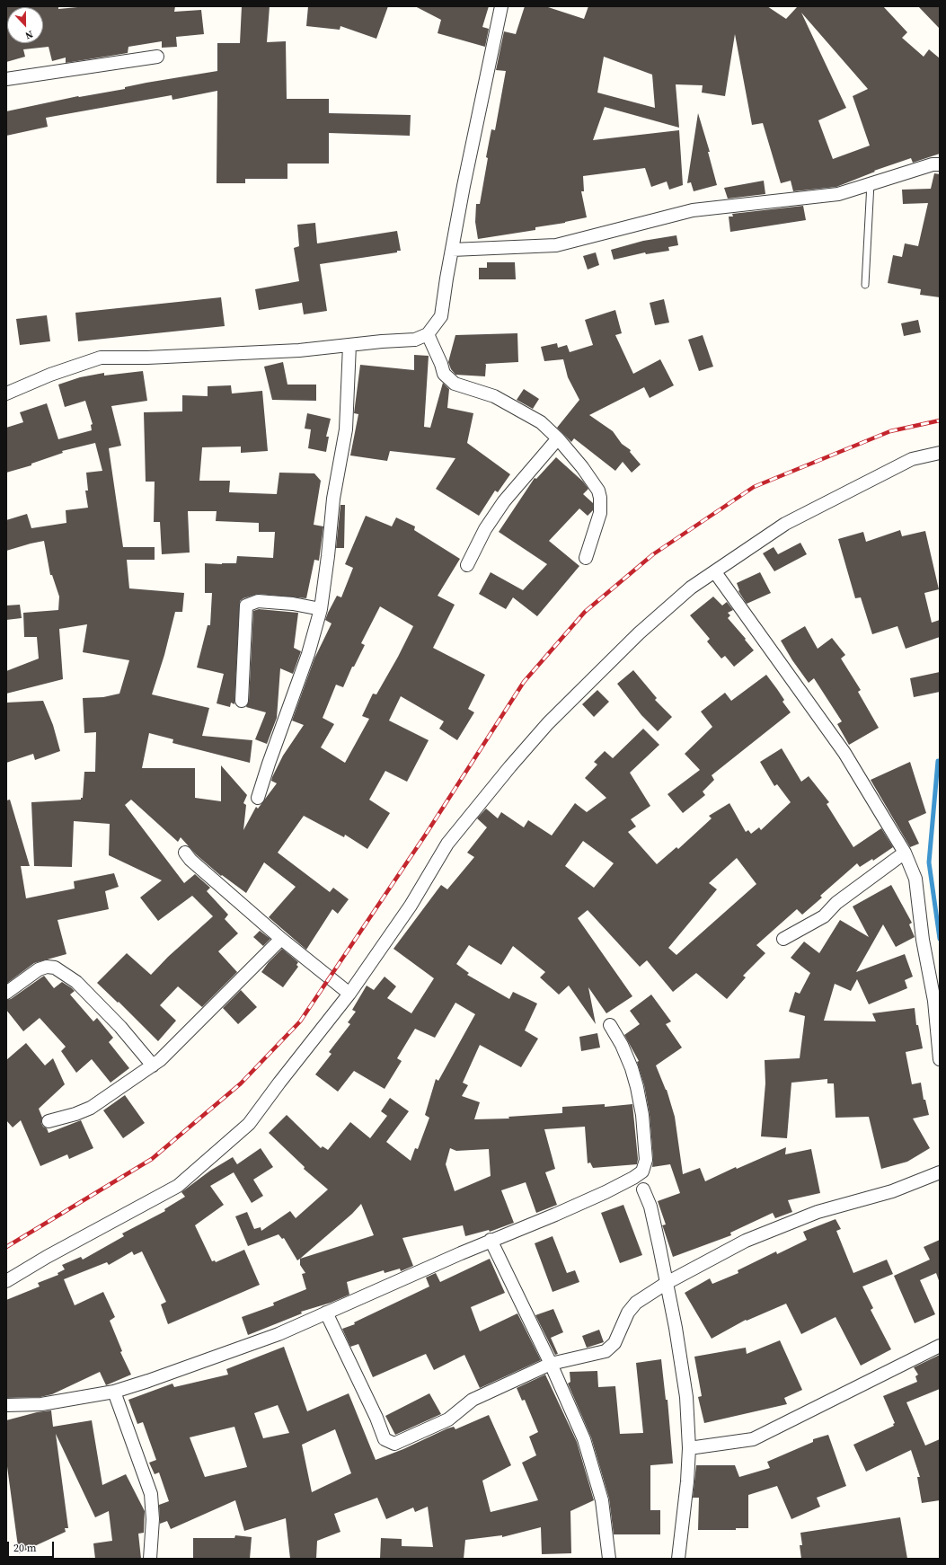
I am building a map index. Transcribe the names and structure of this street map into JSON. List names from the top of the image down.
{
  "scale_bar": "20 m",
  "north": "bottom"
}
